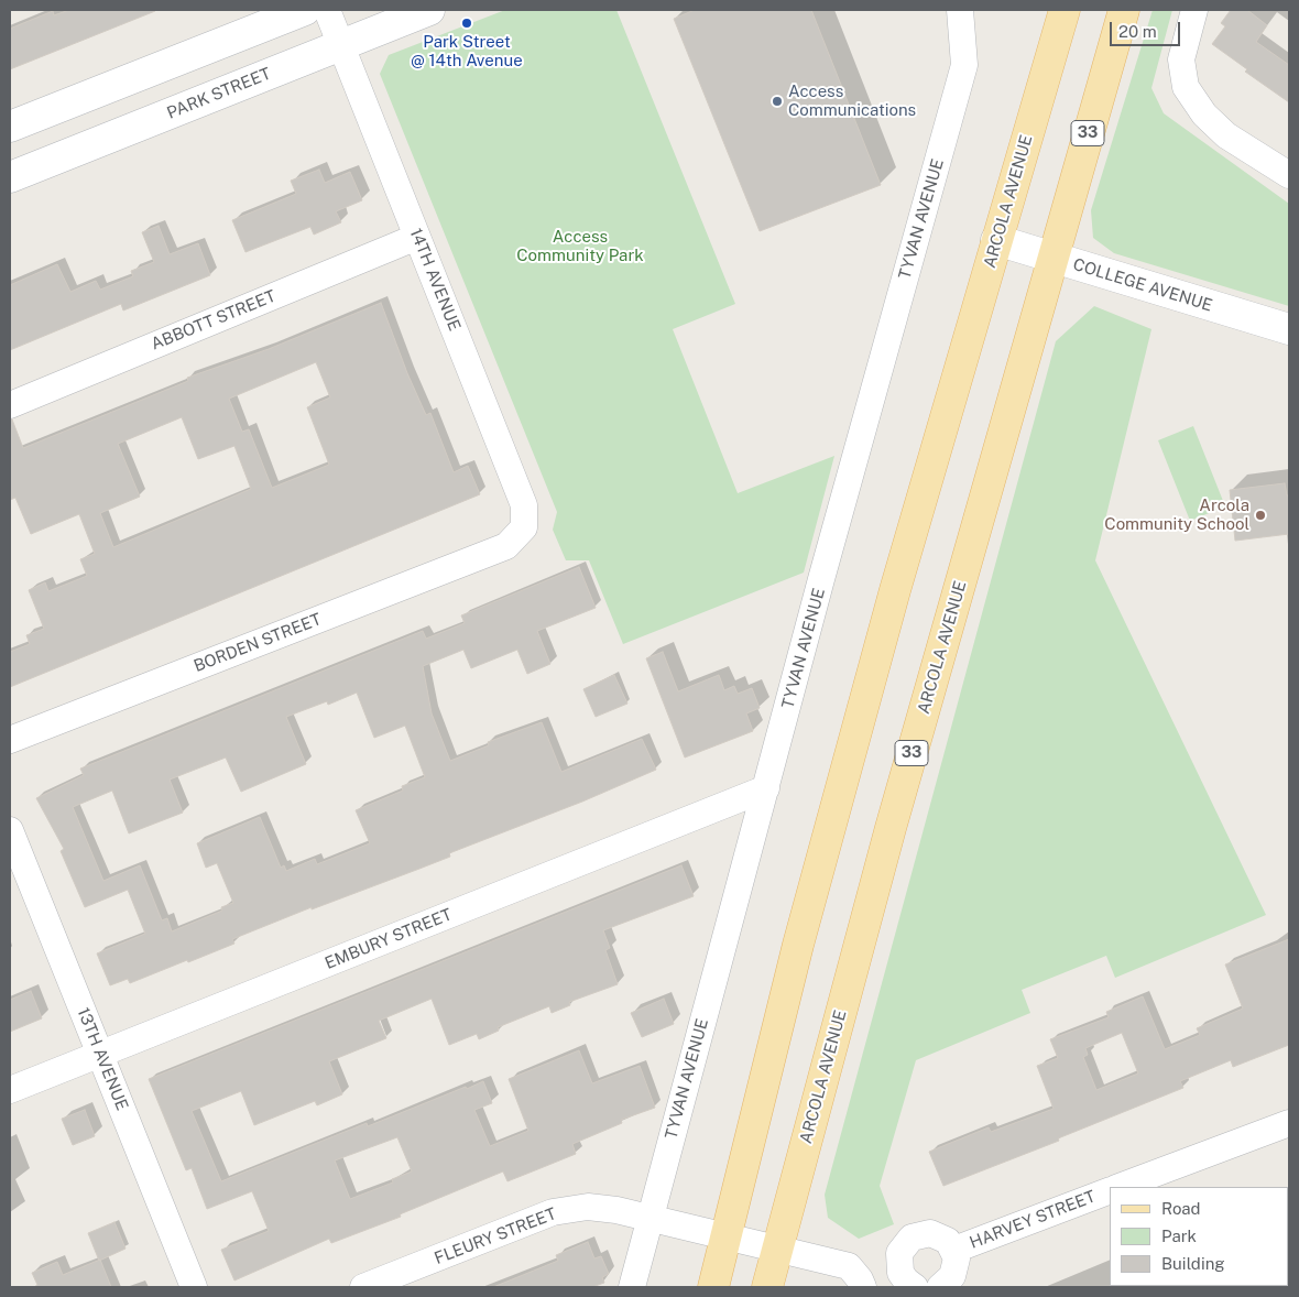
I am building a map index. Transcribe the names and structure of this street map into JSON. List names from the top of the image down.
{
  "streets": {
    "main road": [
      "PARK STREET",
      "33",
      "ARCOLA AVENUE",
      "COLLEGE AVENUE"
    ],
    "street": [
      "TYVAN AVENUE",
      "14TH AVENUE",
      "ABBOTT STREET",
      "BORDEN STREET",
      "EMBURY STREET",
      "13TH AVENUE",
      "HARVEY STREET",
      "FLEURY STREET"
    ]
  },
  "crossings": [
    ["PARK STREET", "14TH AVENUE"],
    ["ARCOLA AVENUE", "COLLEGE AVENUE"],
    ["ARCOLA AVENUE", "FLEURY STREET"],
    ["TYVAN AVENUE", "EMBURY STREET"],
    ["TYVAN AVENUE", "FLEURY STREET"],
    ["14TH AVENUE", "ABBOTT STREET"],
    ["14TH AVENUE", "BORDEN STREET"],
    ["EMBURY STREET", "13TH AVENUE"]
  ],
  "parks": ["Access Community Park"],
  "places": ["Park Street @ 14th Avenue", "Access Communications", "Arcola Community School"],
  "legend": ["Road", "Park", "Building"],
  "scale_bar": "20 m"
}
